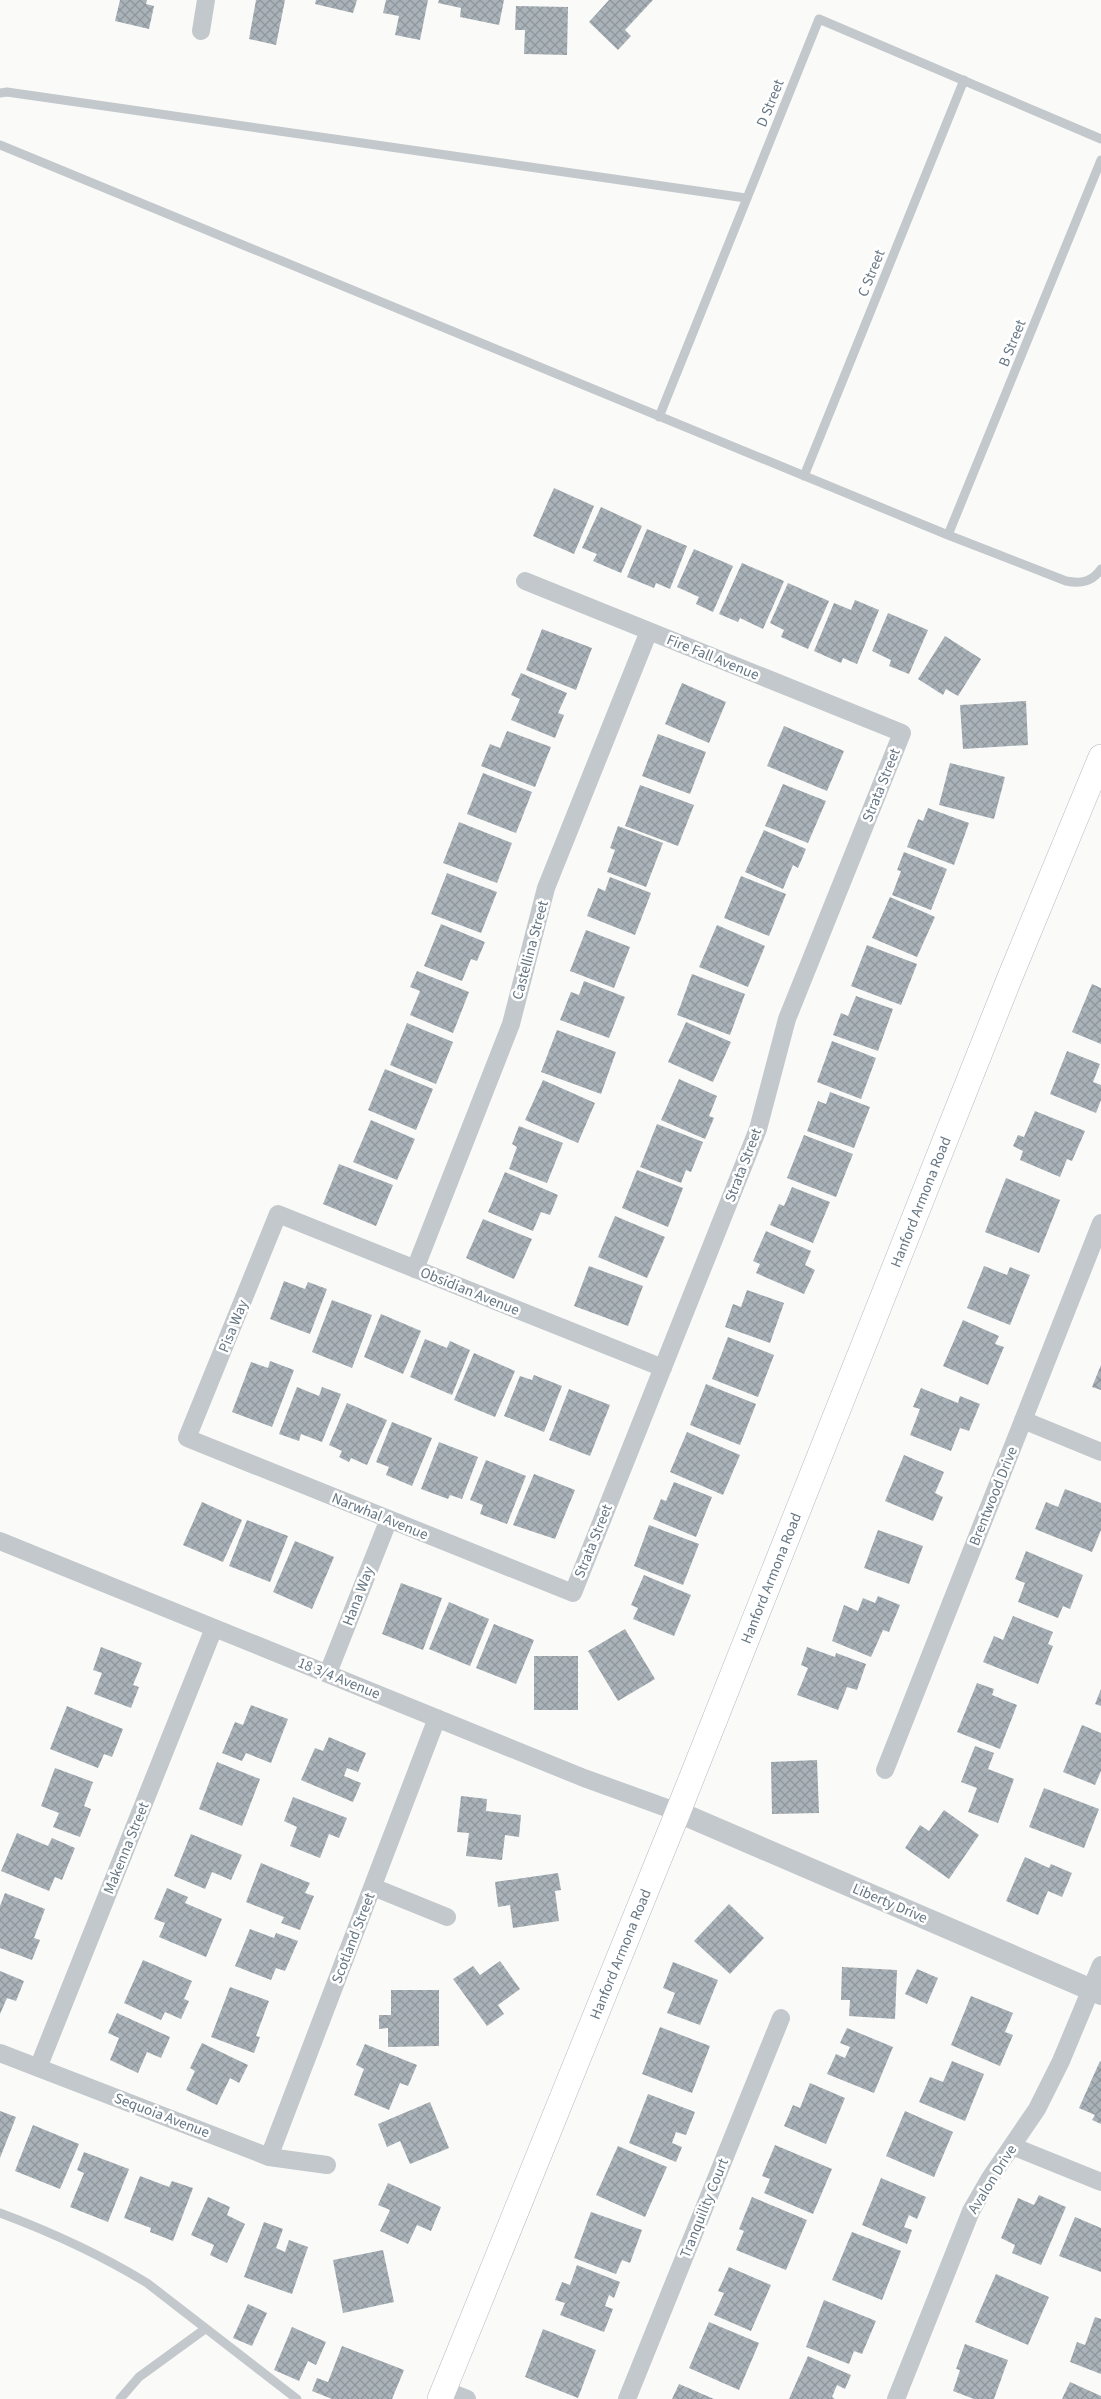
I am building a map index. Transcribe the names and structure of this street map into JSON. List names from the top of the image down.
{
  "streets": {
    "main road": ["Hanford Armona Road"],
    "street": [
      "Fire Fall Avenue",
      "Strata Street",
      "Castellina Street",
      "Obsidian Avenue",
      "Pisa Way",
      "Brentwood Drive",
      "Narwhal Avenue",
      "Hana Way",
      "18 3/4 Avenue",
      "Makenna Street",
      "Liberty Drive",
      "Scotland Street",
      "Sequoia Avenue",
      "Avalon Drive",
      "Tranquility Court"
    ],
    "lane": ["D Street", "C Street", "B Street"]
  },
  "crossings": [
    ["D Street", "C Street"],
    ["Fire Fall Avenue", "Strata Street"],
    ["Fire Fall Avenue", "Castellina Street"],
    ["Strata Street", "Obsidian Avenue"],
    ["Strata Street", "Narwhal Avenue"],
    ["Castellina Street", "Obsidian Avenue"],
    ["Hanford Armona Road", "18 3/4 Avenue"],
    ["Hanford Armona Road", "Liberty Drive"],
    ["Obsidian Avenue", "Pisa Way"],
    ["Pisa Way", "Narwhal Avenue"],
    ["Narwhal Avenue", "Hana Way"],
    ["Hana Way", "18 3/4 Avenue"],
    ["18 3/4 Avenue", "Makenna Street"],
    ["18 3/4 Avenue", "Liberty Drive"],
    ["18 3/4 Avenue", "Scotland Street"],
    ["Makenna Street", "Sequoia Avenue"],
    ["Liberty Drive", "Avalon Drive"],
    ["Scotland Street", "Sequoia Avenue"]
  ]
}
